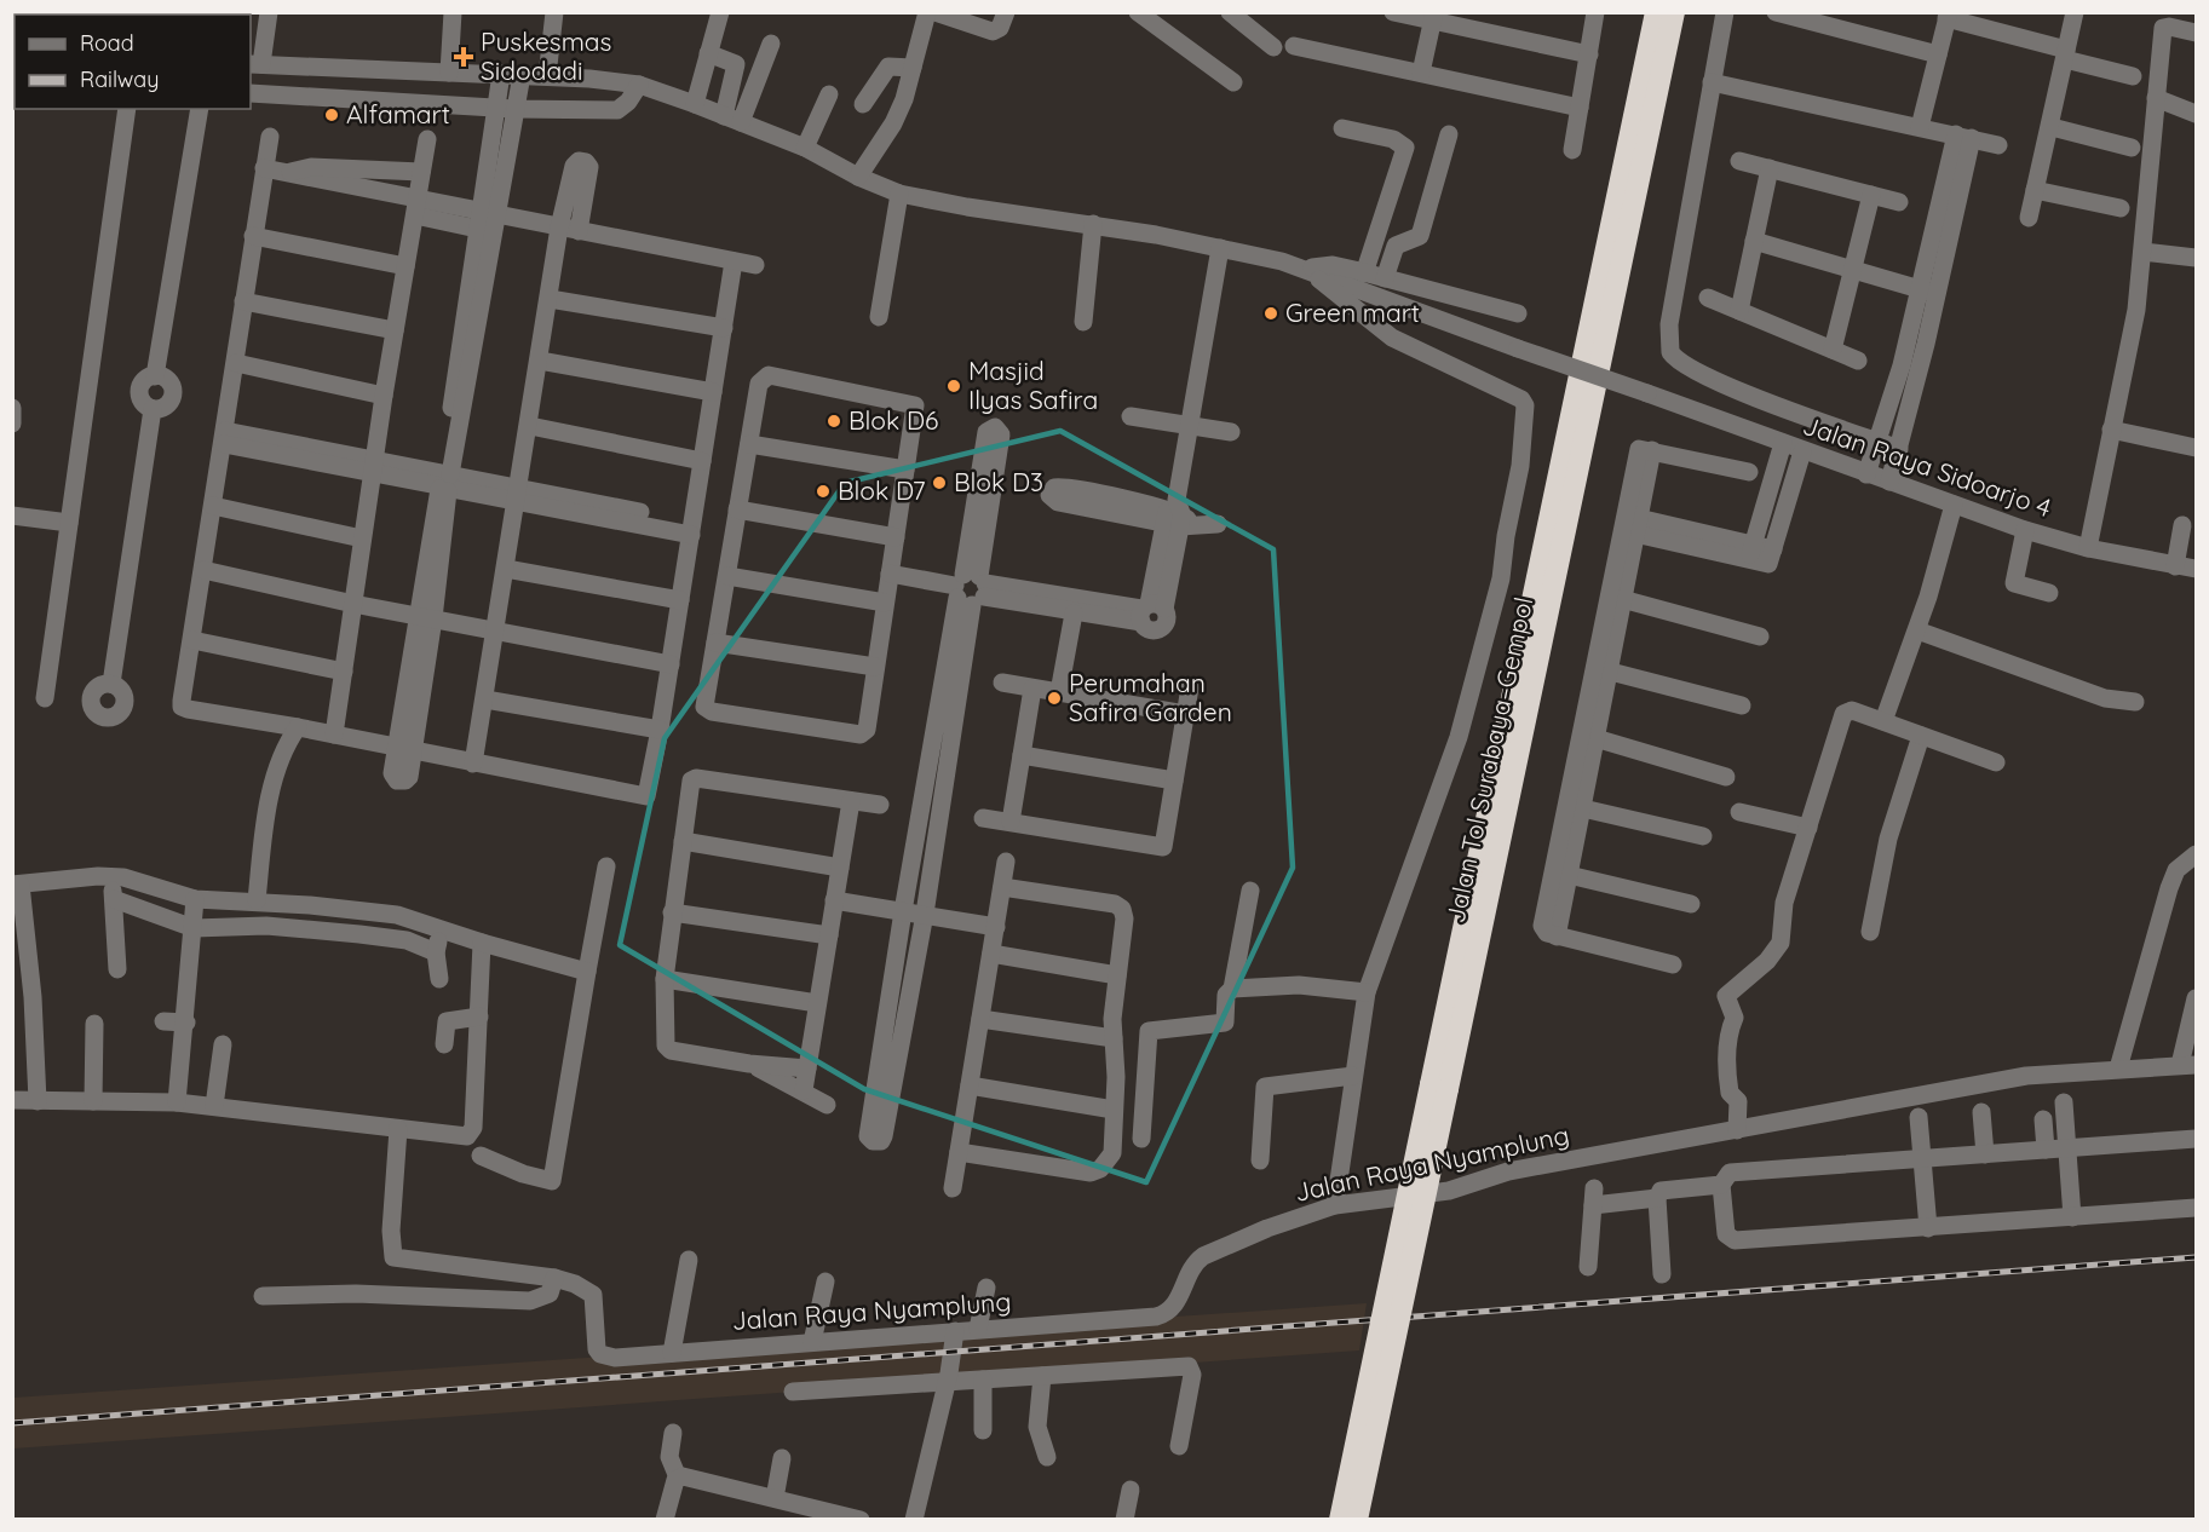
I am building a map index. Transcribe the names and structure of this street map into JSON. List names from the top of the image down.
{
  "streets": {
    "highway": ["Jalan Tol Surabaya–Gempol"],
    "street": ["Jalan Raya Sidoarjo 4", "Jalan Raya Nyamplung"]
  },
  "places": {
    "health": ["Puskesmas Sidodadi"],
    "other": [
      "Alfamart",
      "Green mart",
      "Masjid Ilyas Safira",
      "Blok D6",
      "Blok D3",
      "Blok D7",
      "Perumahan Safira Garden"
    ]
  },
  "legend": ["Road", "Railway"]
}
